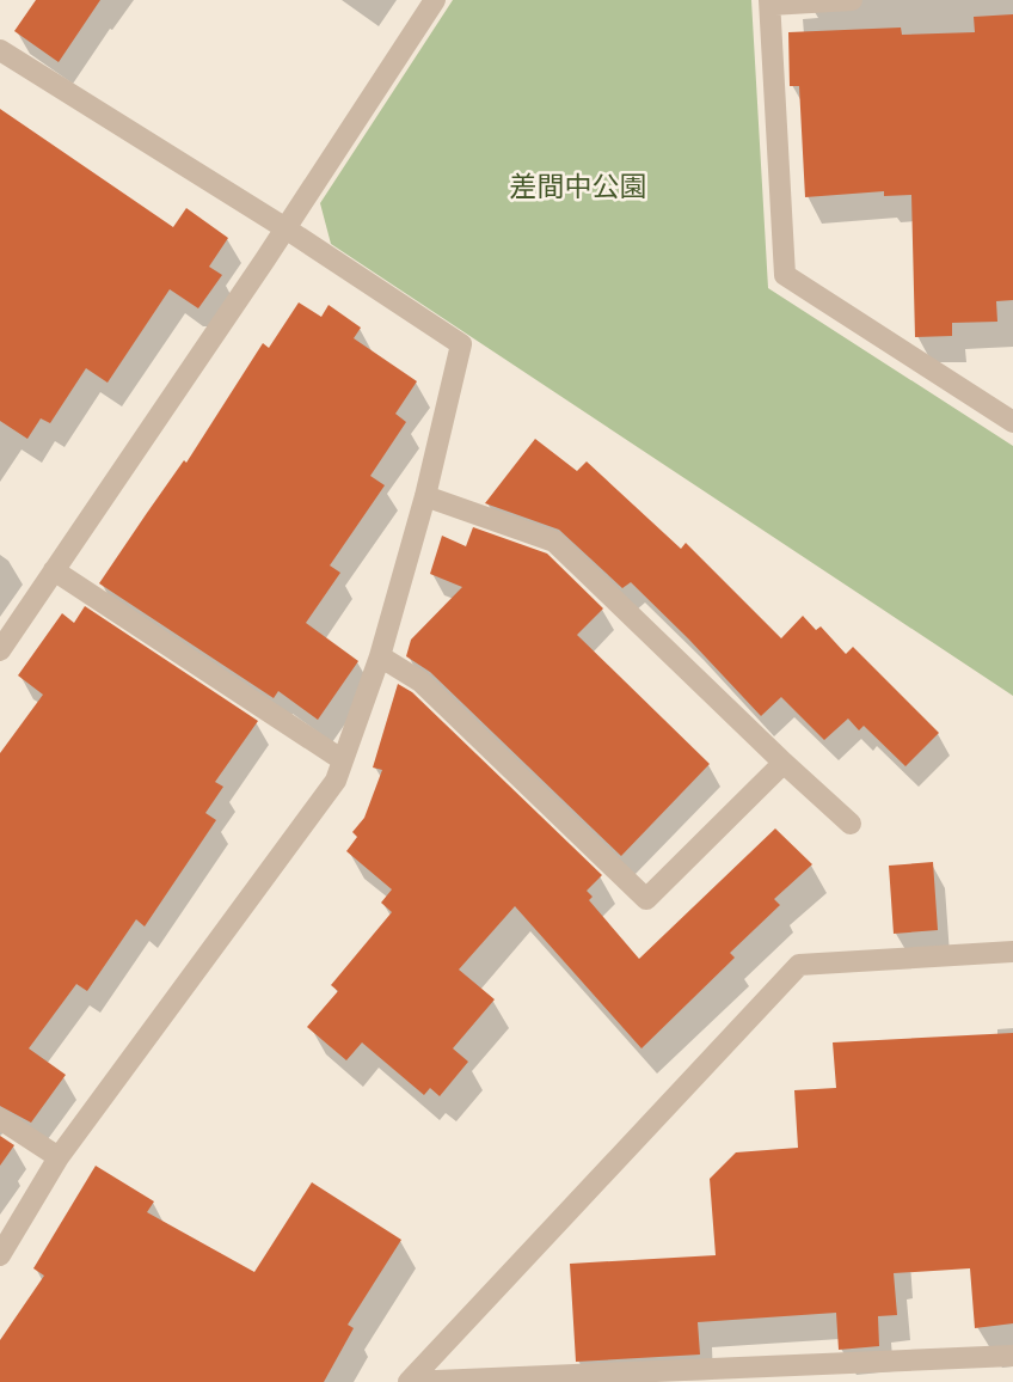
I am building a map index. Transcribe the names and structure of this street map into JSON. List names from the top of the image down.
{
  "parks": ["差間中公園"]
}
